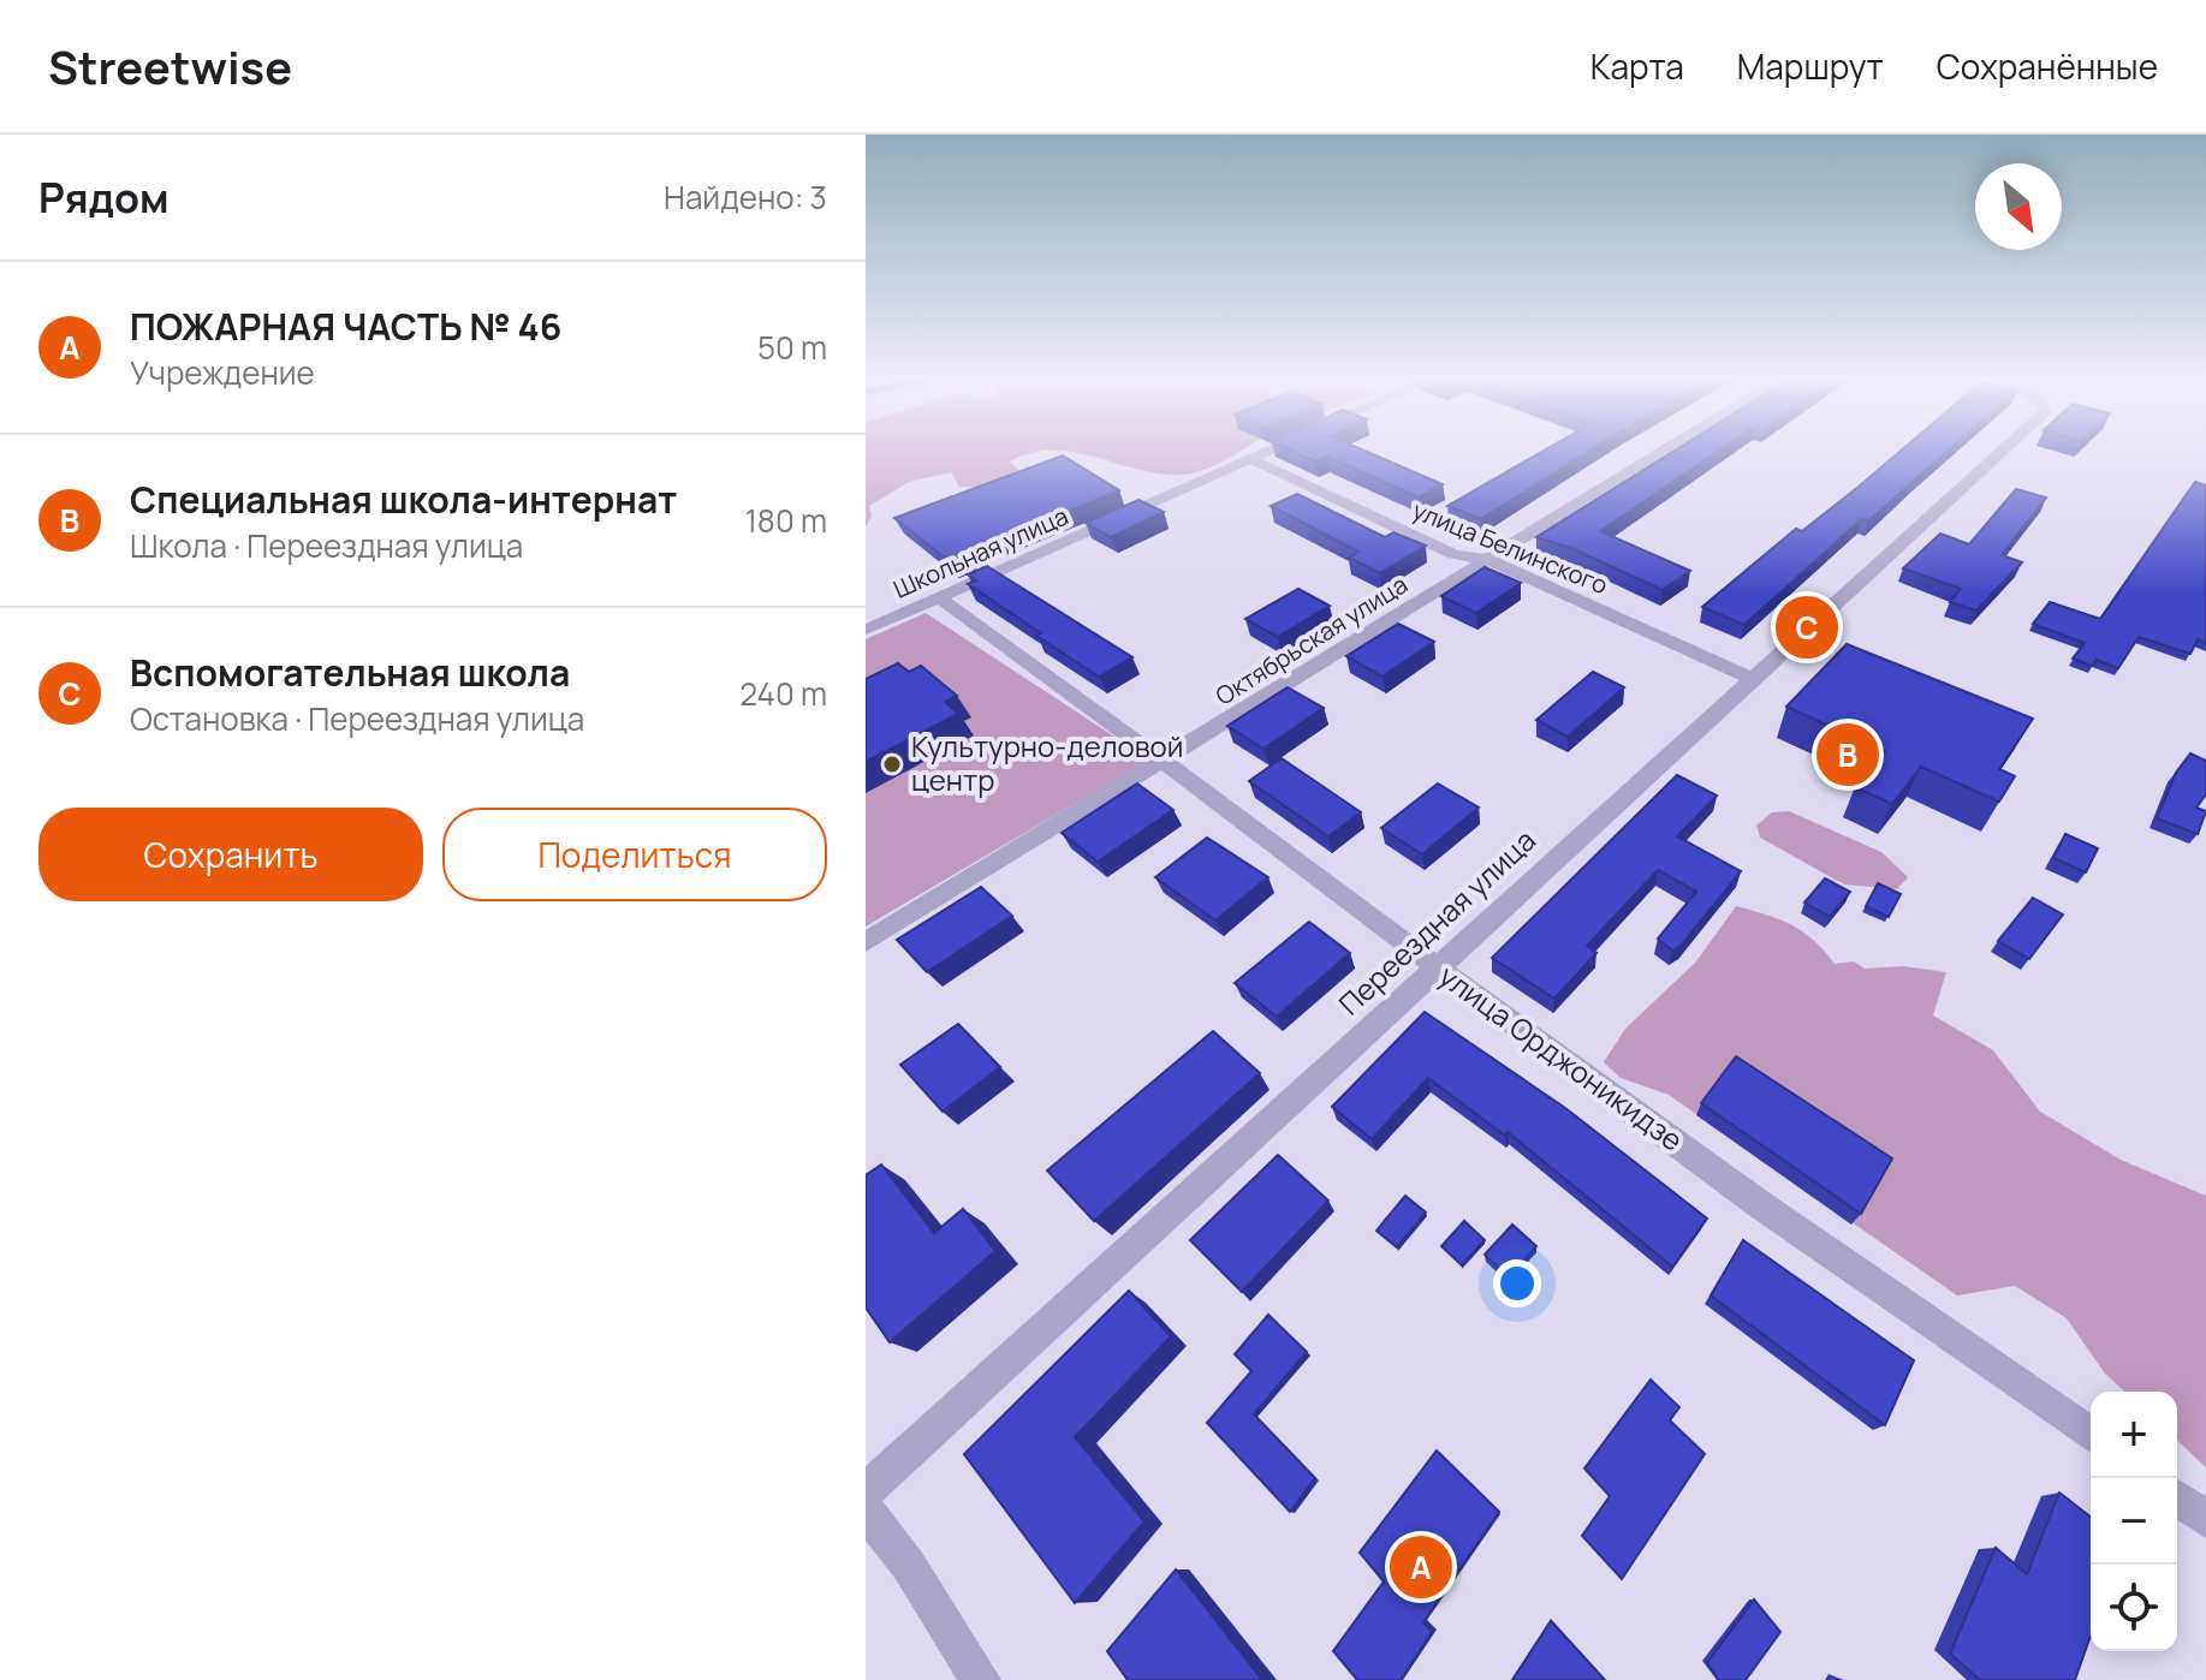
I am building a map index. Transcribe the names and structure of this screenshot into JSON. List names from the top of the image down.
{
  "streets": {
    "street": [
      "улица Белинского",
      "Школьная улица",
      "Октябрьская улица",
      "Переездная улица",
      "улица Орджоникидзе"
    ]
  },
  "crossings": [
    ["улица Белинского", "Школьная улица"],
    ["улица Белинского", "Октябрьская улица"],
    ["улица Белинского", "Переездная улица"],
    ["Школьная улица", "улица Орджоникидзе"],
    ["Октябрьская улица", "улица Орджоникидзе"],
    ["Переездная улица", "улица Орджоникидзе"]
  ],
  "places": ["Культурно-деловой центр"],
  "north": "bottom right",
  "page": {
    "header": "Streetwise",
    "nav": ["Карта", "Маршрут", "Сохранённые"],
    "heading": ["Рядом", "Найдено: 3"],
    "list": [
      {
        "mark": "A",
        "name": "ПОЖАРНАЯ ЧАСТЬ № 46",
        "note": "Учреждение",
        "value": "50 m"
      },
      {
        "mark": "B",
        "name": "Специальная школа-интернат",
        "note": "Школа · Переездная улица",
        "value": "180 m"
      },
      {
        "mark": "C",
        "name": "Вспомогательная школа",
        "note": "Остановка · Переездная улица",
        "value": "240 m"
      }
    ],
    "pins": ["C", "B", "A"],
    "buttons": ["Сохранить", "Поделиться"],
    "map_buttons": ["+", "−"]
  }
}
